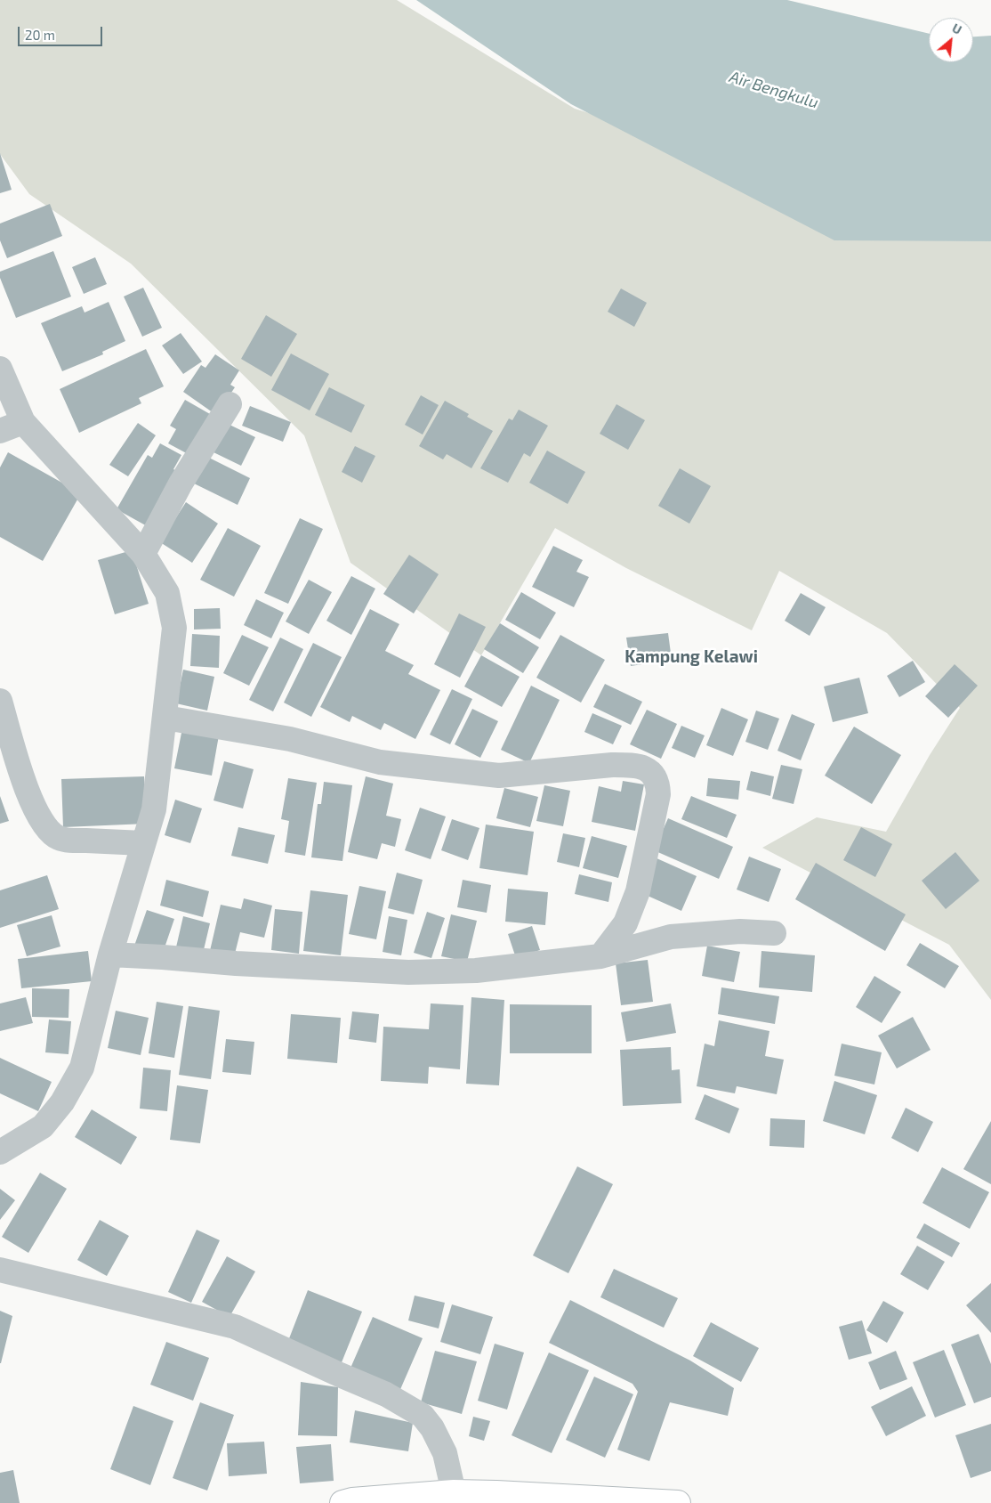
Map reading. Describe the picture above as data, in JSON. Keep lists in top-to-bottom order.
{
  "districts": ["Kampung Kelawi"],
  "water": ["Air Bengkulu"],
  "scale_bar": "20 m",
  "north": "top right"
}
